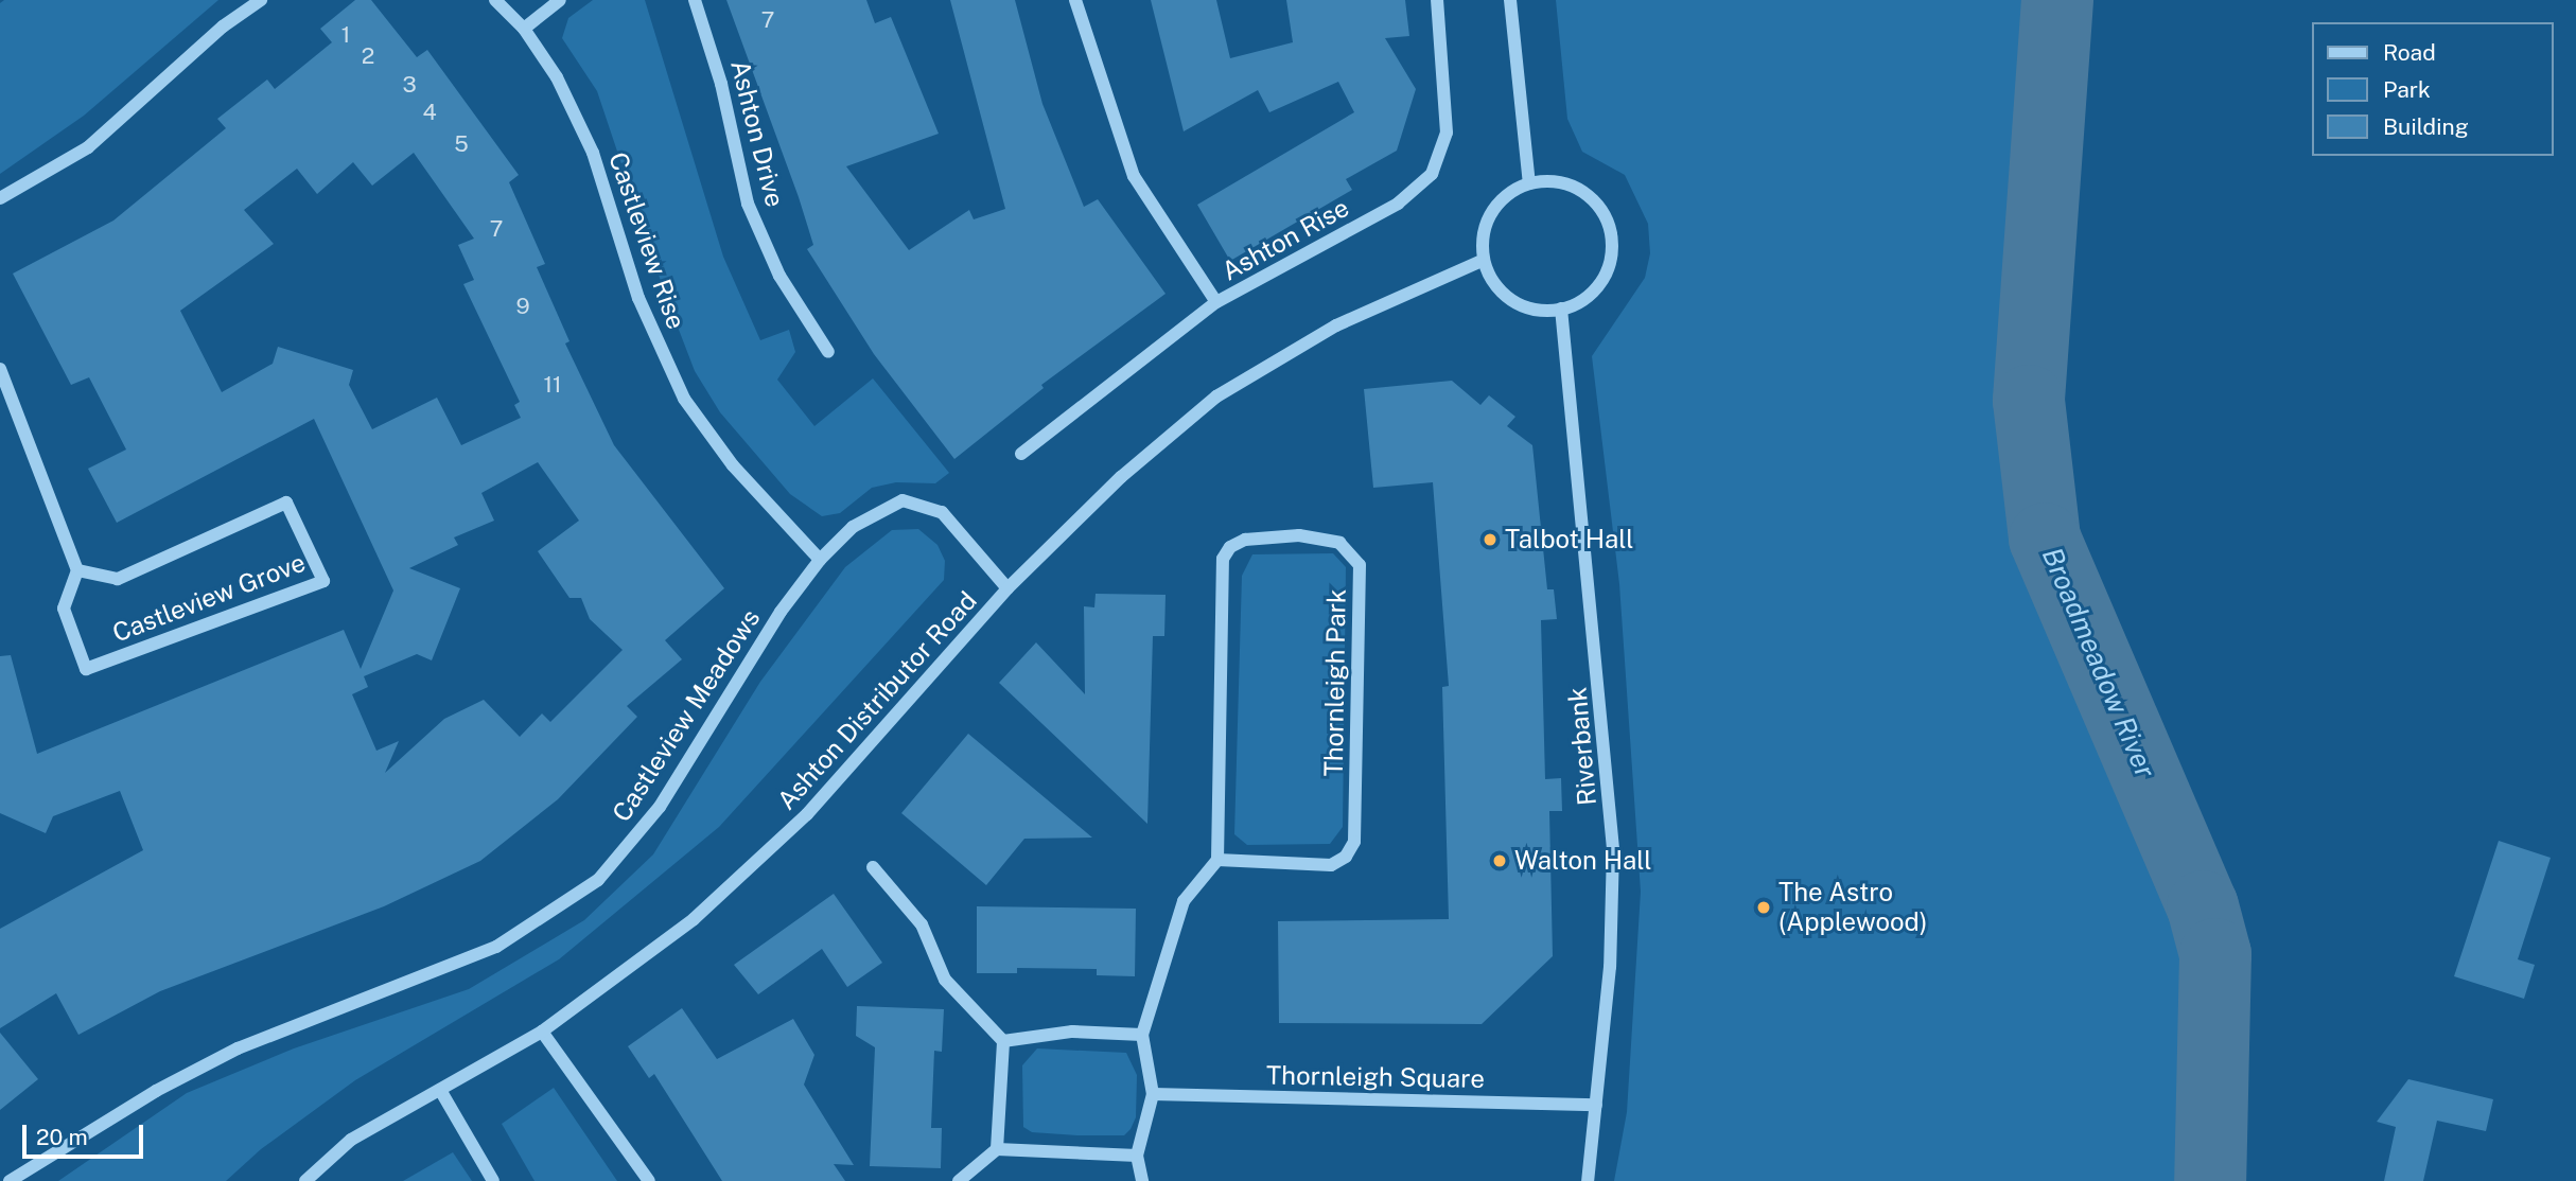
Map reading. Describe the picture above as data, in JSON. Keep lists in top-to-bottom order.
{
  "streets": {
    "street": [
      "Ashton Drive",
      "Ashton Rise",
      "Castleview Rise",
      "Castleview Grove",
      "Thornleigh Park",
      "Ashton Distributor Road",
      "Castleview Meadows",
      "Riverbank",
      "Thornleigh Square"
    ]
  },
  "crossings": [
    ["Castleview Rise", "Castleview Meadows"],
    ["Ashton Distributor Road", "Castleview Meadows"],
    ["Ashton Distributor Road", "Riverbank"],
    ["Riverbank", "Thornleigh Square"]
  ],
  "water": ["Broadmeadow River"],
  "places": ["Talbot Hall", "Walton Hall", "The Astro (Applewood)"],
  "house_numbers": [
    "7",
    "1",
    "2",
    "3",
    "4",
    "5",
    "7",
    "9",
    "11"
  ],
  "legend": ["Road", "Park", "Building"],
  "scale_bar": "20 m"
}
